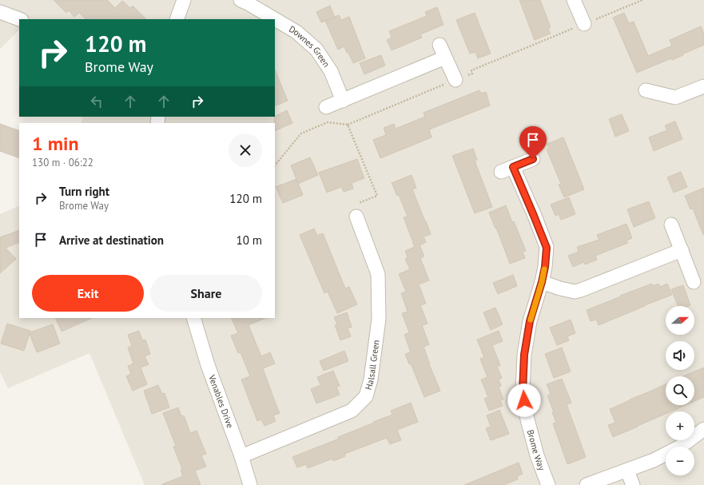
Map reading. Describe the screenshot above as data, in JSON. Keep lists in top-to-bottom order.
{
  "streets": {
    "street": [
      "Downes Green",
      "Halsall Green",
      "Venables Drive",
      "Brome Way"
    ]
  },
  "crossings": [
    ["Halsall Green", "Venables Drive"]
  ],
  "north": "right",
  "page": {
    "turn": ["120 m", "Brome Way"],
    "heading": ["1 min", "130 m · 06:22"],
    "list": [
      {
        "name": "Turn right",
        "note": "Brome Way",
        "value": "120 m"
      },
      {
        "name": "Arrive at destination",
        "value": "10 m"
      }
    ],
    "buttons": ["Exit", "Share"],
    "map_buttons": ["+", "−"]
  }
}
